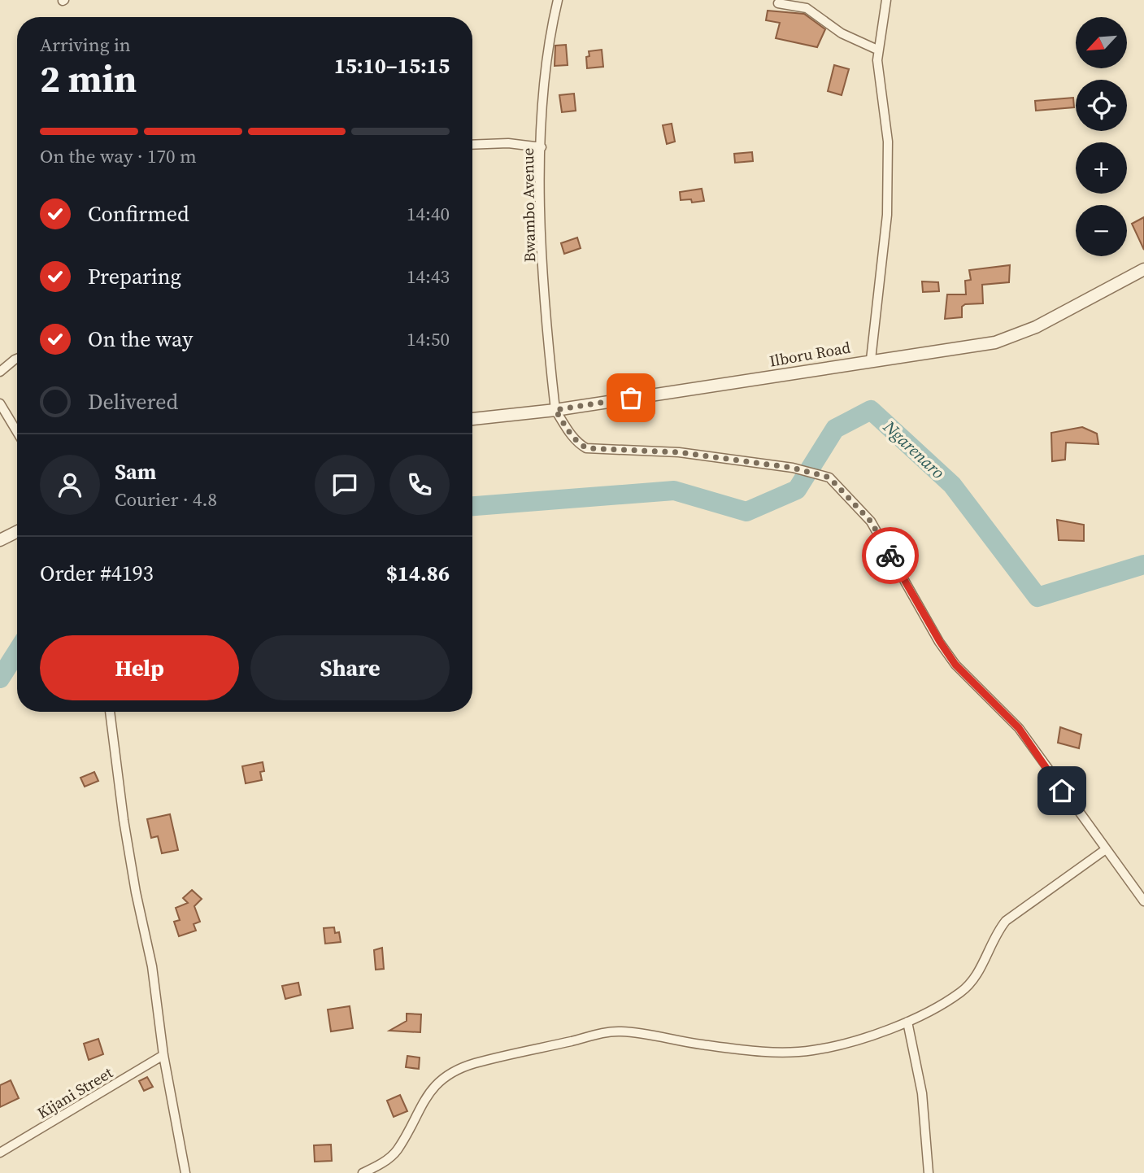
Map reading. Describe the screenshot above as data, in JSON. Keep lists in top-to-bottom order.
{
  "streets": {
    "street": ["Bwambo Avenue", "Ilboru Road", "Kijani Street"]
  },
  "crossings": [
    ["Bwambo Avenue", "Ilboru Road"]
  ],
  "water": ["Ngarenaro"],
  "north": "bottom left",
  "page": {
    "map_buttons": ["+", "−"],
    "heading": ["2 min", "Arriving in", "15:10–15:15"],
    "panel": [
      "Sam",
      "Courier · 4.8",
      "Order #4193",
      "$14.86"
    ],
    "bar": "On the way · 170 m",
    "list": [
      ["Confirmed", "14:40"],
      ["Preparing", "14:43"],
      ["On the way", "14:50"],
      "Delivered"
    ],
    "buttons": ["Help", "Share"]
  }
}
